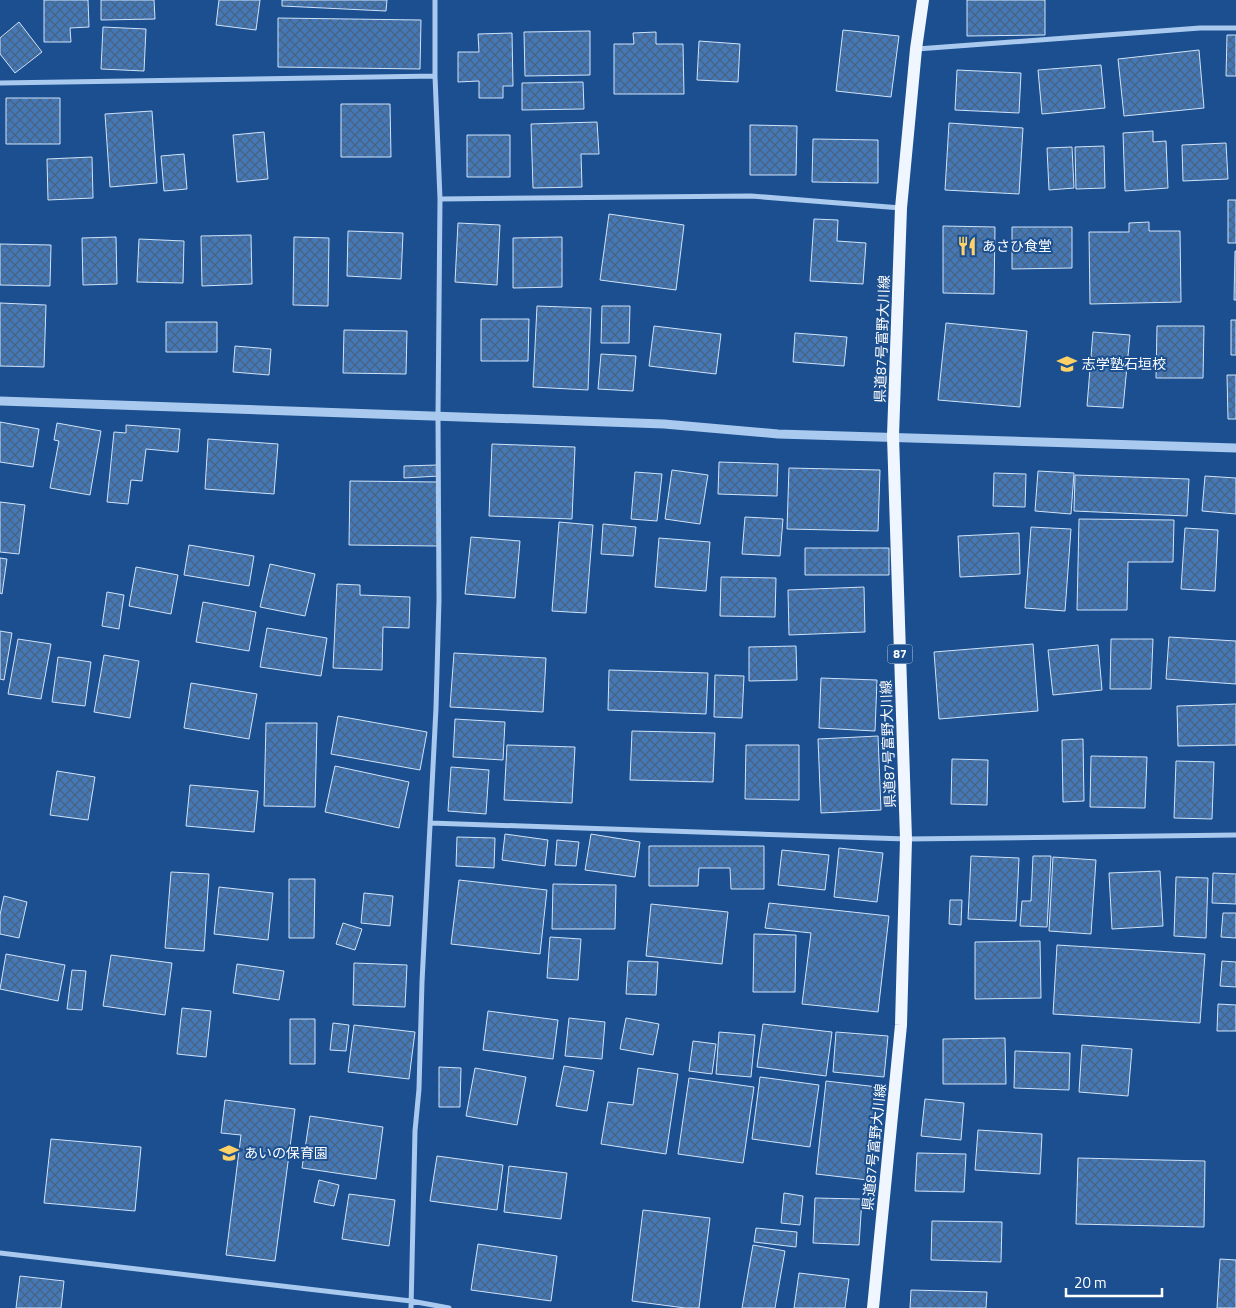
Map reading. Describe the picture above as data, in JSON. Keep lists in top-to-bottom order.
{
  "streets": {
    "main road": ["県道87号富野大川線", "87"]
  },
  "places": {
    "restaurant": ["あさひ食堂"],
    "school or university": ["志学塾石垣校", "あいの保育園"]
  },
  "scale_bar": "20 m"
}
